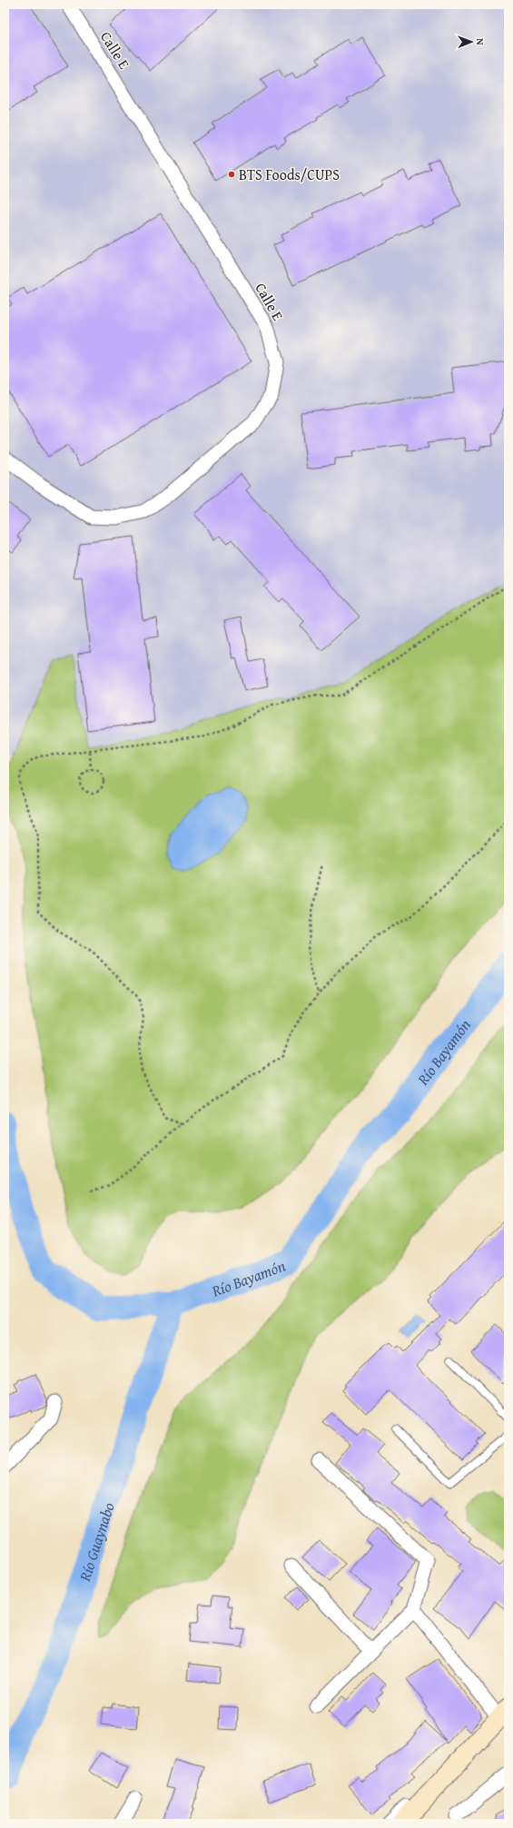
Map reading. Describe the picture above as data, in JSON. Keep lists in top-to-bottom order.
{
  "streets": {
    "street": ["Calle E"]
  },
  "water": ["Río Bayamón", "Río Guaynabo"],
  "places": ["BTS Foods/CUPS"],
  "north": "right"
}
